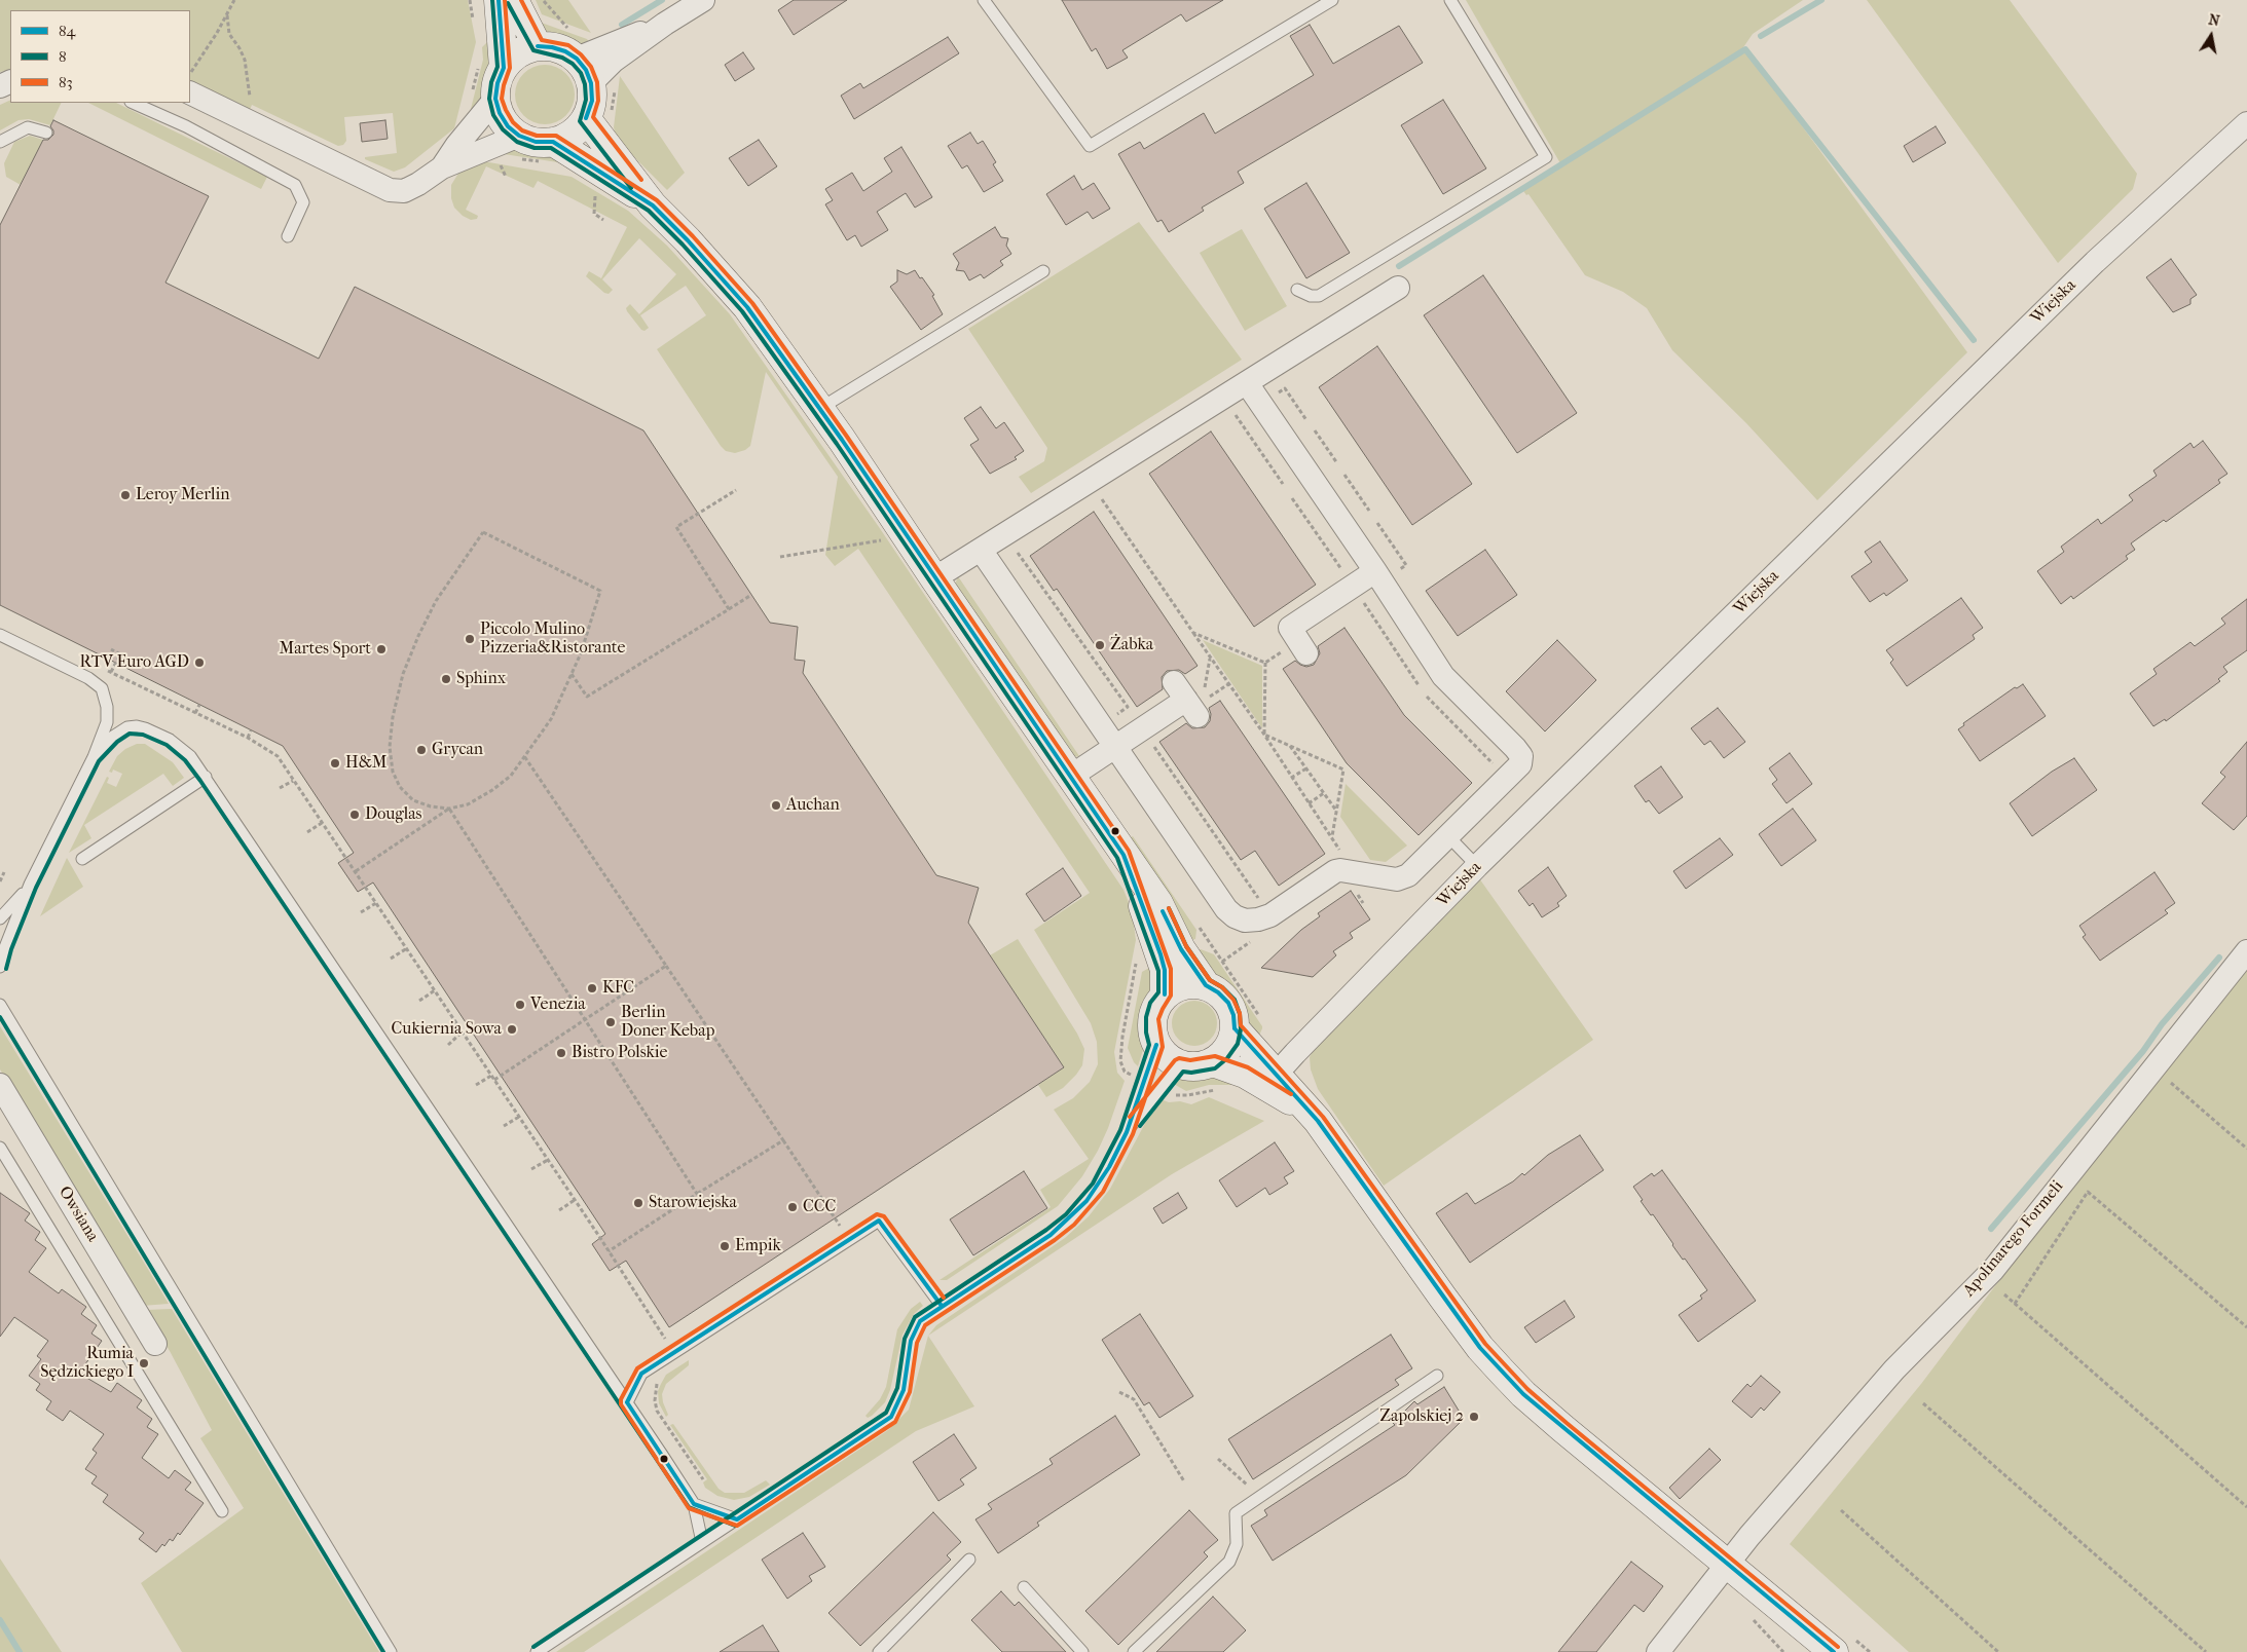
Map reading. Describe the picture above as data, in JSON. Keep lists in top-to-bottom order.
{
  "streets": {
    "street": ["Wiejska", "Owsiana", "Apolinarego Formeli"]
  },
  "places": [
    "Leroy Merlin",
    "Piccolo Mulino Pizzeria&Ristorante",
    "Żabka",
    "Martes Sport",
    "RTV Euro AGD",
    "Sphinx",
    "Grycan",
    "H&M",
    "Auchan",
    "Douglas",
    "KFC",
    "Venezia",
    "Berlin Doner Kebap",
    "Cukiernia Sowa",
    "Bistro Polskie",
    "Starowiejska",
    "CCC",
    "Empik",
    "Rumia Sędzickiego I",
    "Zapolskiej 2"
  ],
  "lines": ["transit line 84", "transit line 8", "transit line 83"],
  "legend": ["84", "8", "83"],
  "north": "top"
}
